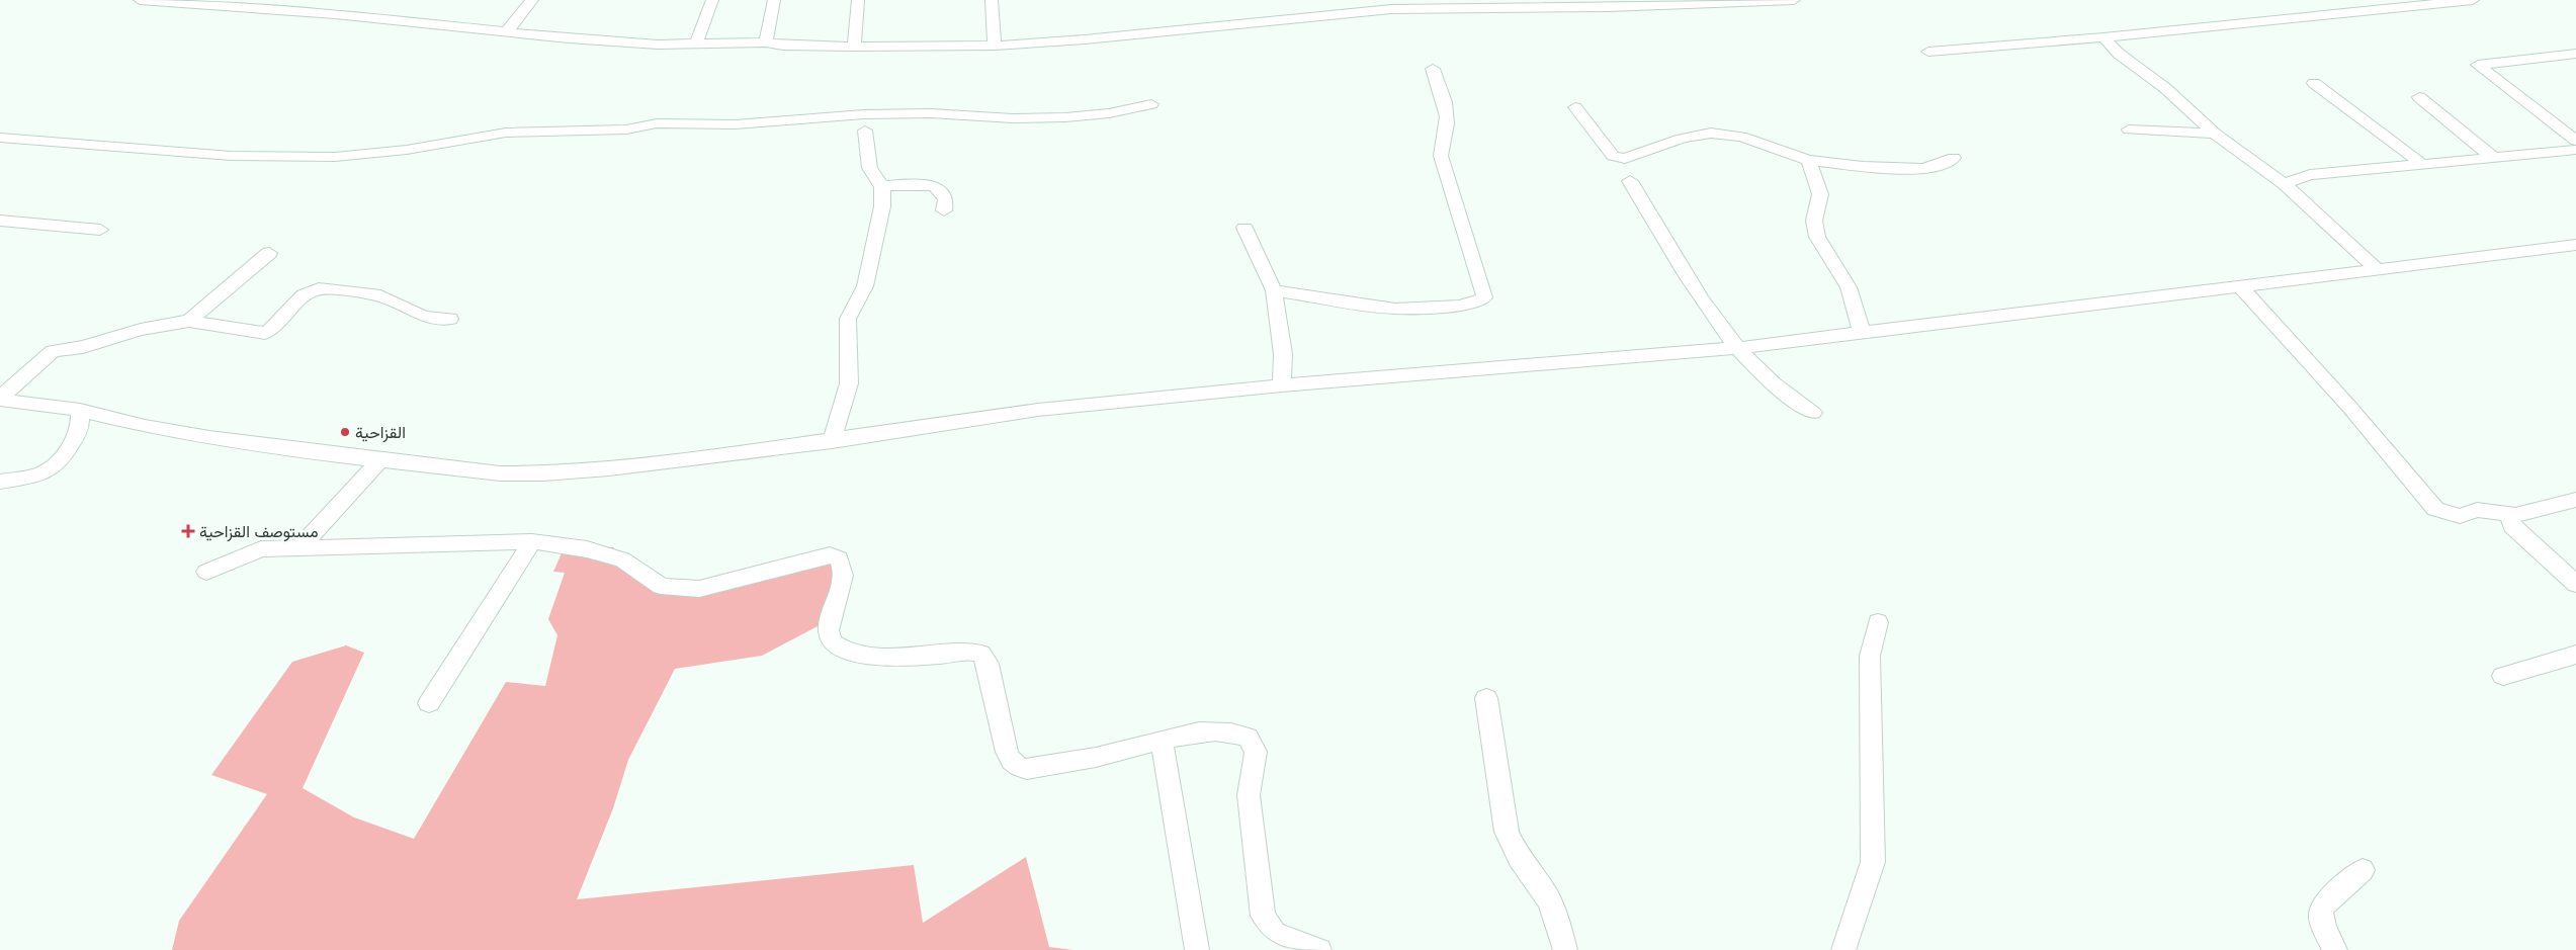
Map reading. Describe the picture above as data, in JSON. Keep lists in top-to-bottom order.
{
  "places": {
    "other": ["القزاحية"],
    "health": ["مستوصف القزاحية"]
  }
}
